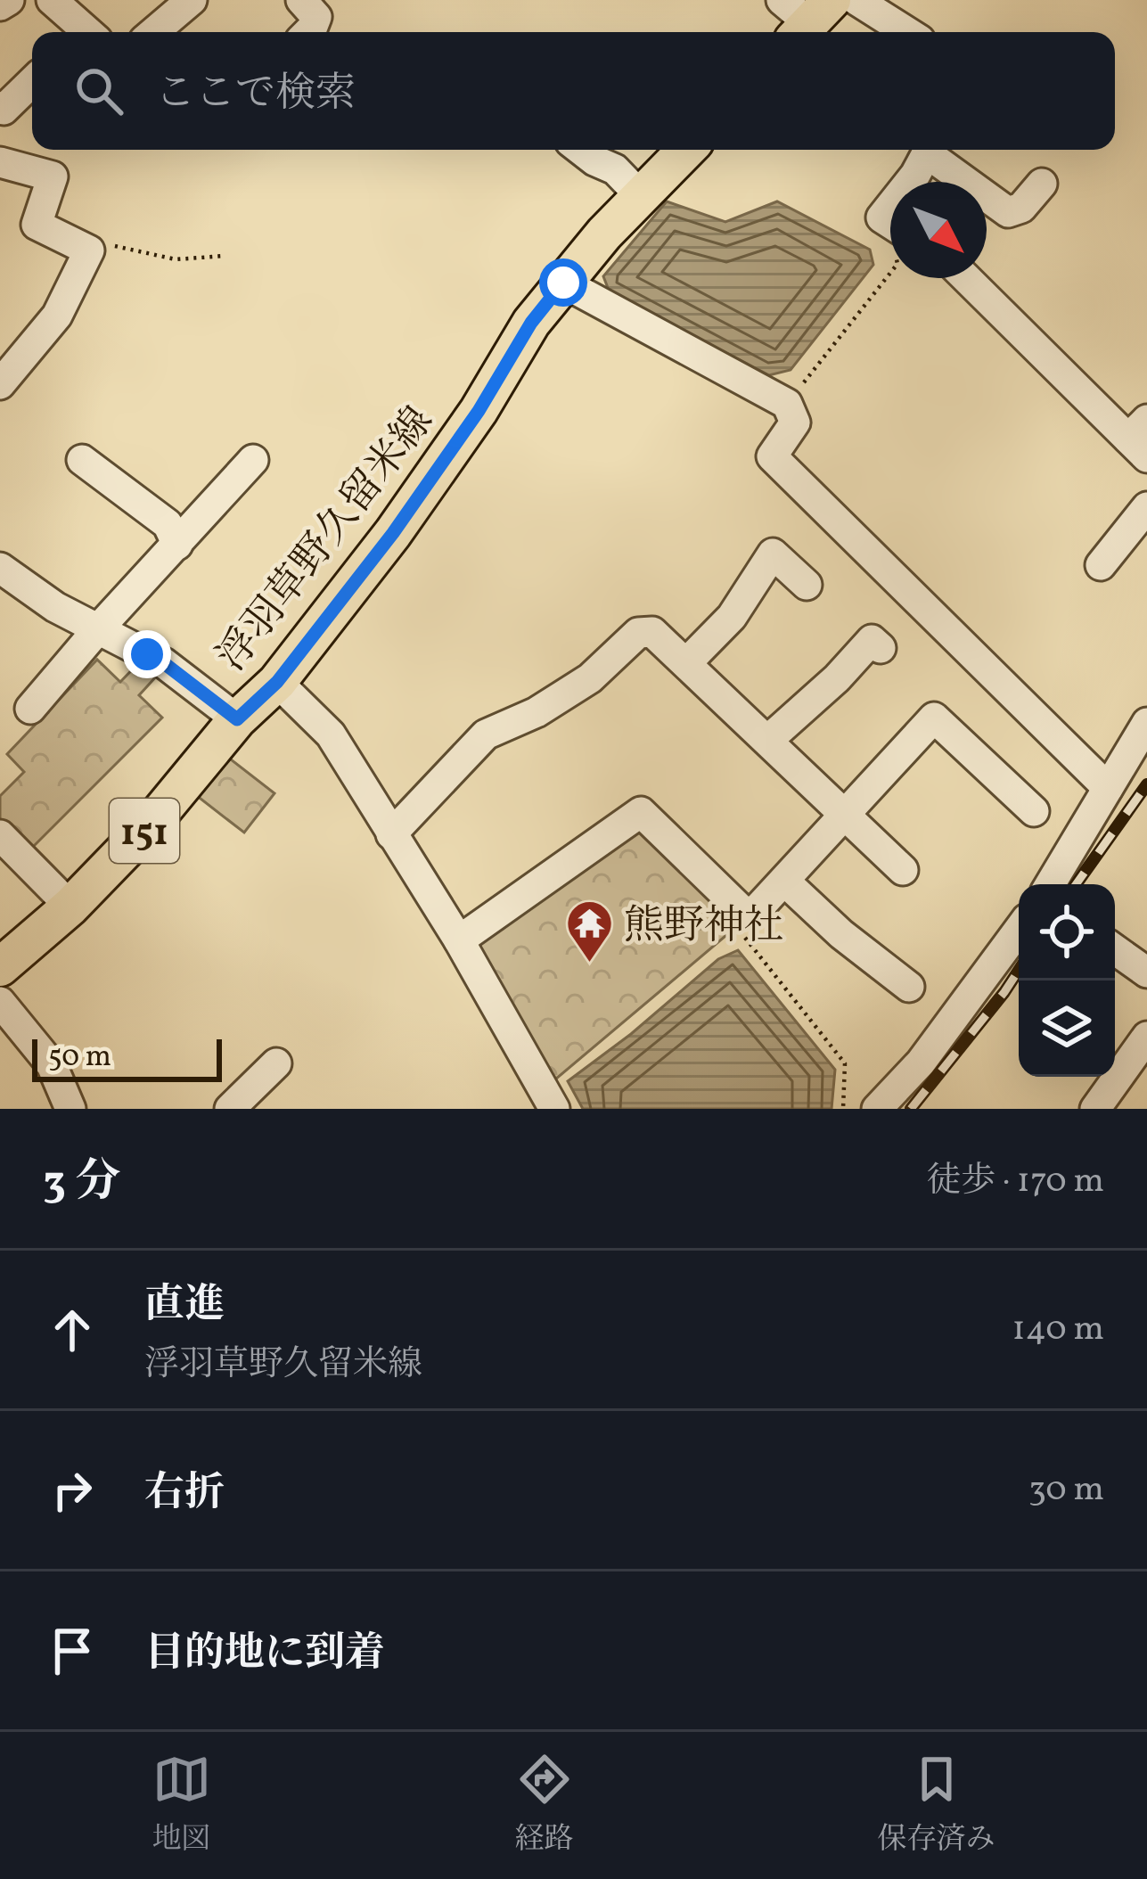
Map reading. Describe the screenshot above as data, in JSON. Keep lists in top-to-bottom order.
{
  "streets": {
    "main road": ["浮羽草野久留米線", "151"]
  },
  "places": {
    "temple": ["熊野神社"]
  },
  "scale_bar": "50 m",
  "north": "bottom right",
  "page": {
    "search": "ここで検索",
    "scale": "50 m",
    "heading": ["3 分", "徒歩 · 170 m"],
    "list": [
      ["直進", "浮羽草野久留米線", "140 m"],
      ["右折", "30 m"],
      "目的地に到着"
    ],
    "nav": ["地図", "経路", "保存済み"]
  }
}
